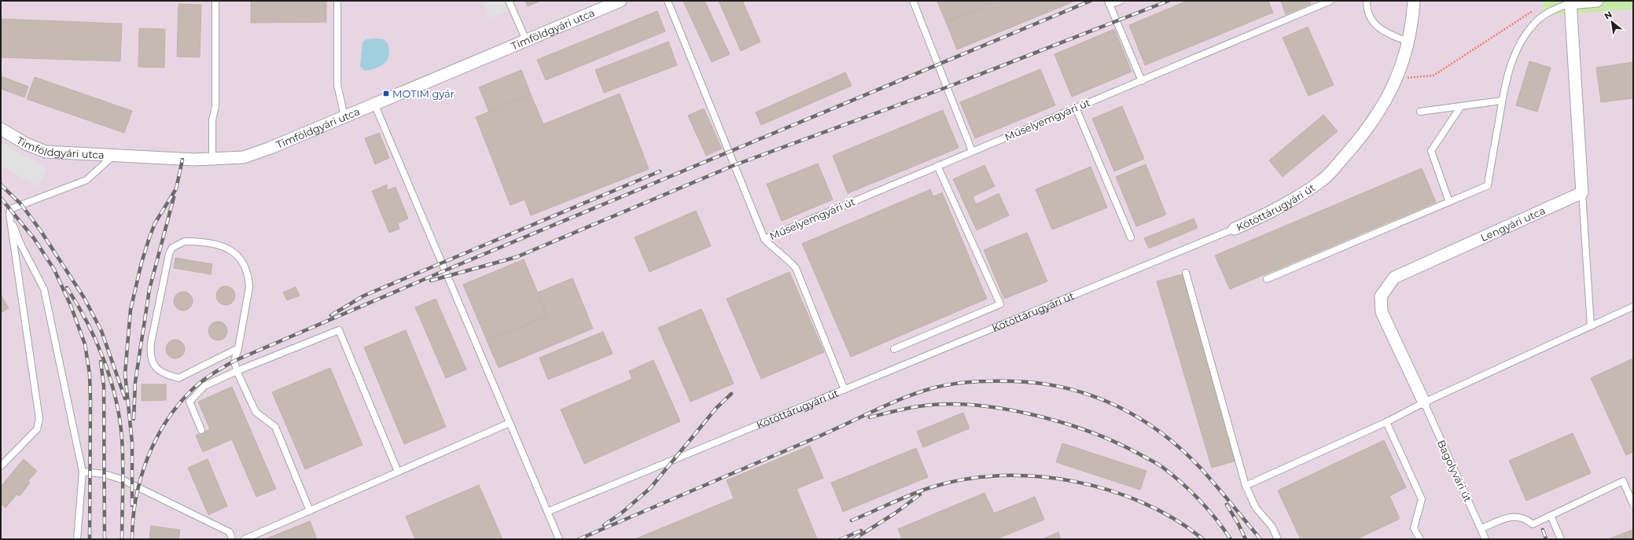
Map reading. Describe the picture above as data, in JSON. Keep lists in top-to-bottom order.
{
  "streets": {
    "street": ["Timföldgyári utca", "Kötöttárugyári út", "Lengyári utca"],
    "lane": ["Műselyemgyári út", "Bagolyvári út"]
  },
  "crossings": [
    ["Lengyári utca", "Bagolyvári út"]
  ],
  "places": {
    "transit": ["MOTIM gyár"]
  },
  "north": "top left"
}
